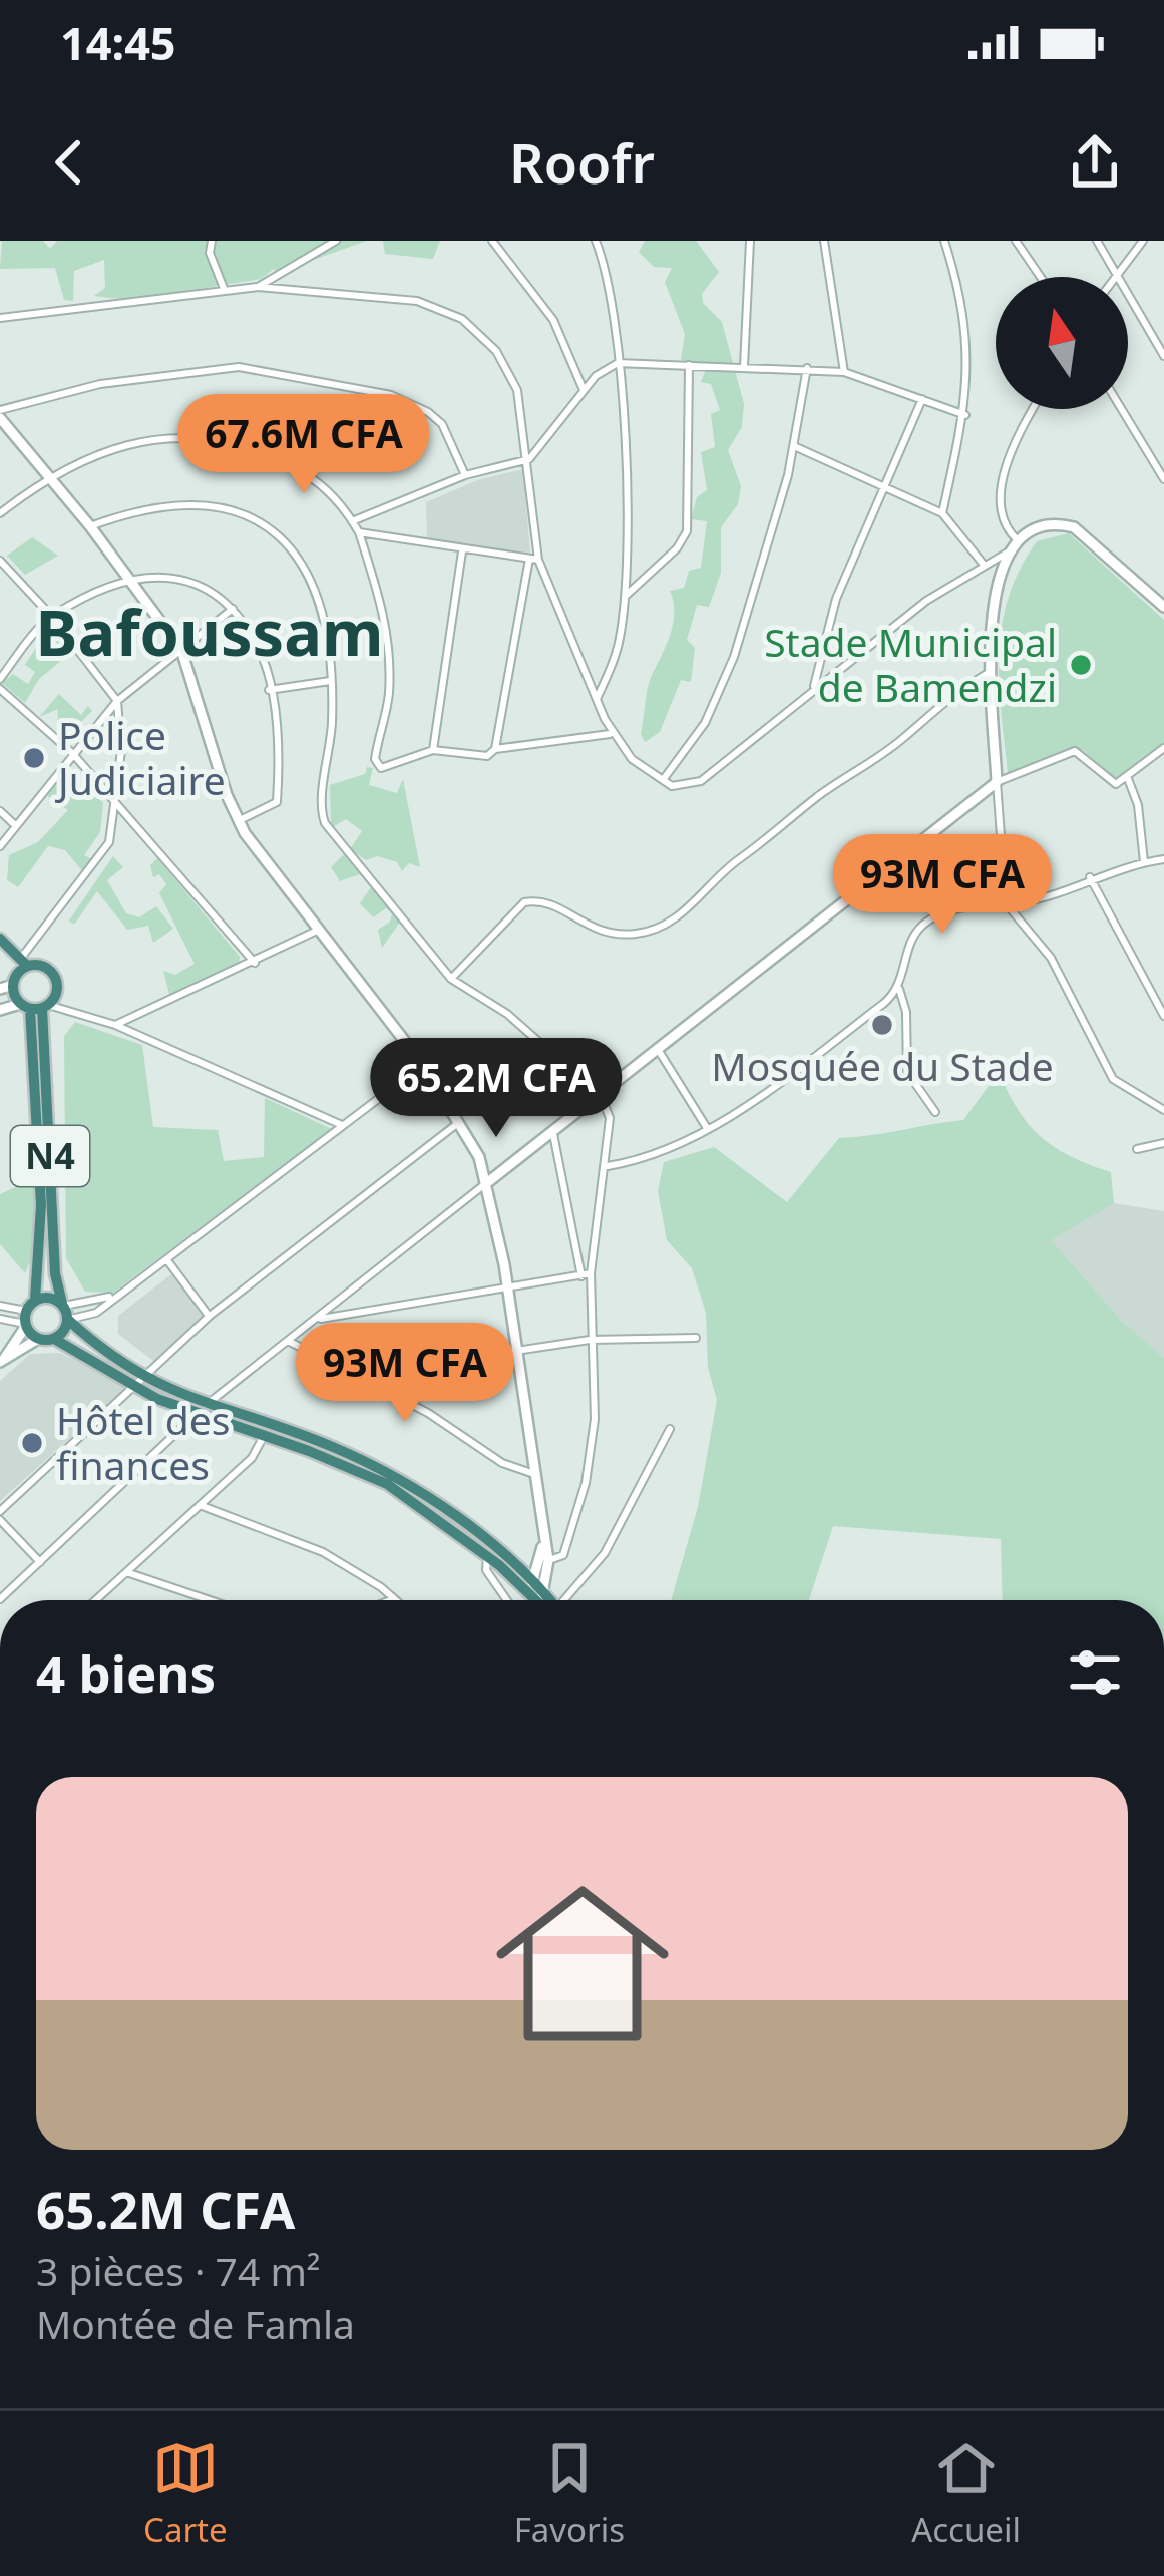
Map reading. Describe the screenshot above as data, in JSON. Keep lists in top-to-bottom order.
{
  "streets": {
    "highway": ["N4"]
  },
  "districts": ["Bafoussam"],
  "places": [
    "Stade Municipal de Bamendzi",
    "Police Judiciaire",
    "Mosquée du Stade",
    "Hôtel des finances"
  ],
  "north": "top",
  "page": {
    "status": "14:45",
    "header": "Roofr",
    "price": [
      "67.6M CFA",
      "93M CFA",
      "65.2M CFA",
      "93M CFA"
    ],
    "heading": "4 biens",
    "list": [
      {
        "name": "65.2M CFA",
        "note": "3 pièces · 74 m² · Montée de Famla"
      }
    ],
    "tabs": ["Carte", "Favoris", "Accueil"]
  }
}
